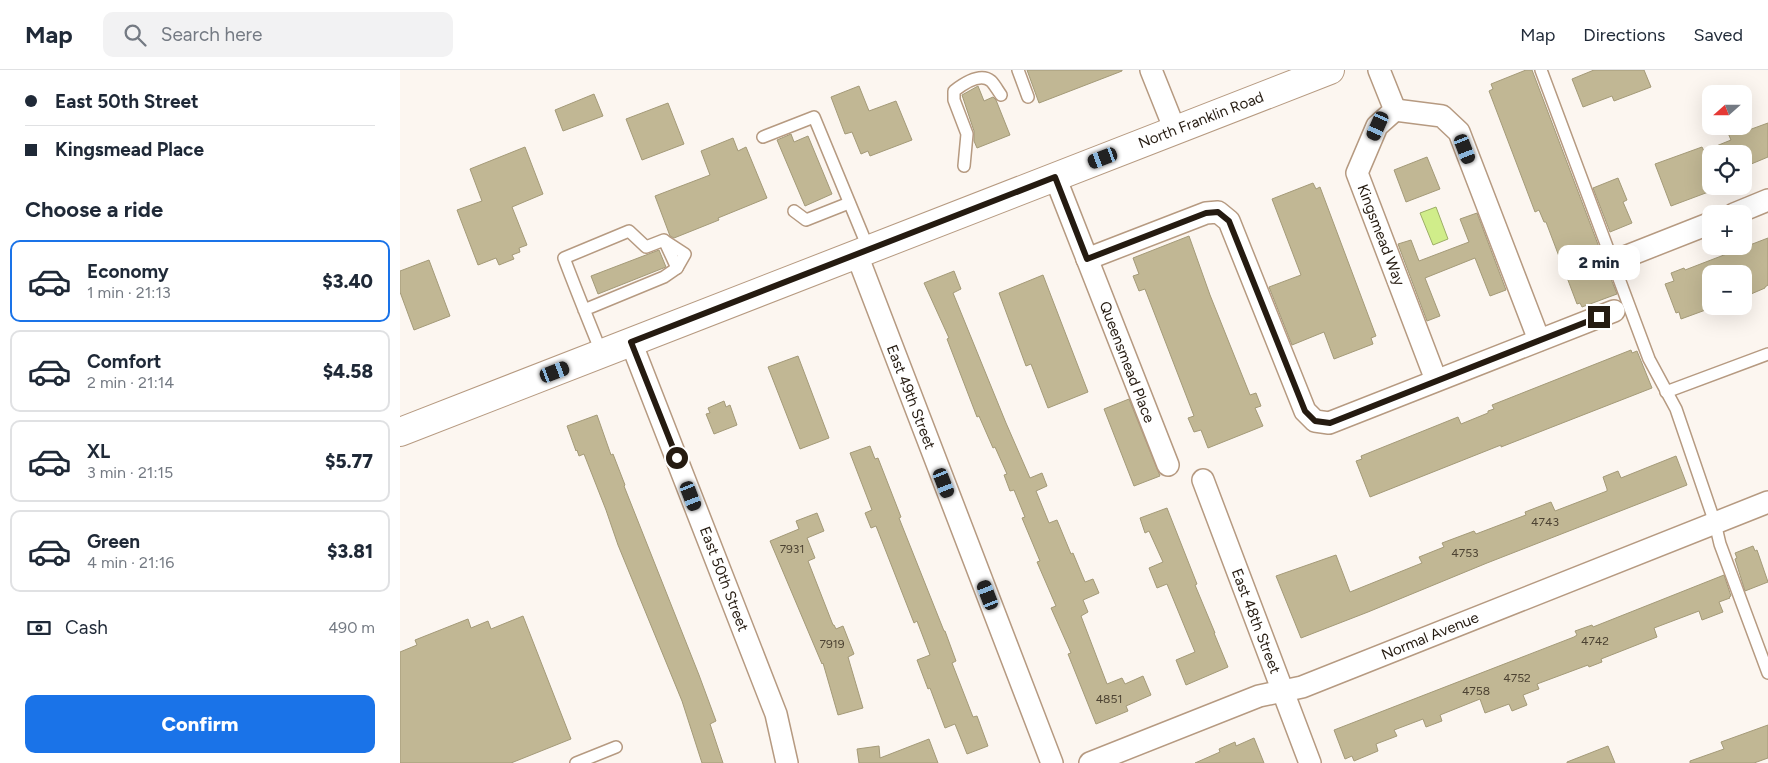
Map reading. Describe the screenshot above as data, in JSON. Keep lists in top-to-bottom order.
{
  "streets": {
    "main road": ["North Franklin Road"],
    "street": [
      "Kingsmead Way",
      "Queensmead Place",
      "East 49th Street",
      "East 50th Street",
      "East 48th Street",
      "Normal Avenue"
    ]
  },
  "crossings": [
    ["North Franklin Road", "Queensmead Place"],
    ["North Franklin Road", "East 49th Street"],
    ["North Franklin Road", "East 50th Street"],
    ["East 48th Street", "Normal Avenue"]
  ],
  "house_numbers": [
    "4743",
    "7931",
    "4753",
    "4742",
    "7919",
    "4752",
    "4758",
    "4851"
  ],
  "north": "left",
  "page": {
    "header": "Map",
    "search": "Search here",
    "nav": ["Map", "Directions", "Saved"],
    "banner": ["East 50th Street", "Kingsmead Place"],
    "map_buttons": ["+", "−"],
    "heading": "Choose a ride",
    "list": [
      {
        "name": "Economy",
        "note": "1 min · 21:13",
        "value": "$3.40"
      },
      {
        "name": "Comfort",
        "note": "2 min · 21:14",
        "value": "$4.58"
      },
      {
        "name": "XL",
        "note": "3 min · 21:15",
        "value": "$5.77"
      },
      {
        "name": "Green",
        "note": "4 min · 21:16",
        "value": "$3.81"
      }
    ],
    "bubble": "2 min",
    "pay": ["Cash", "490 m"],
    "buttons": "Confirm"
  }
}
